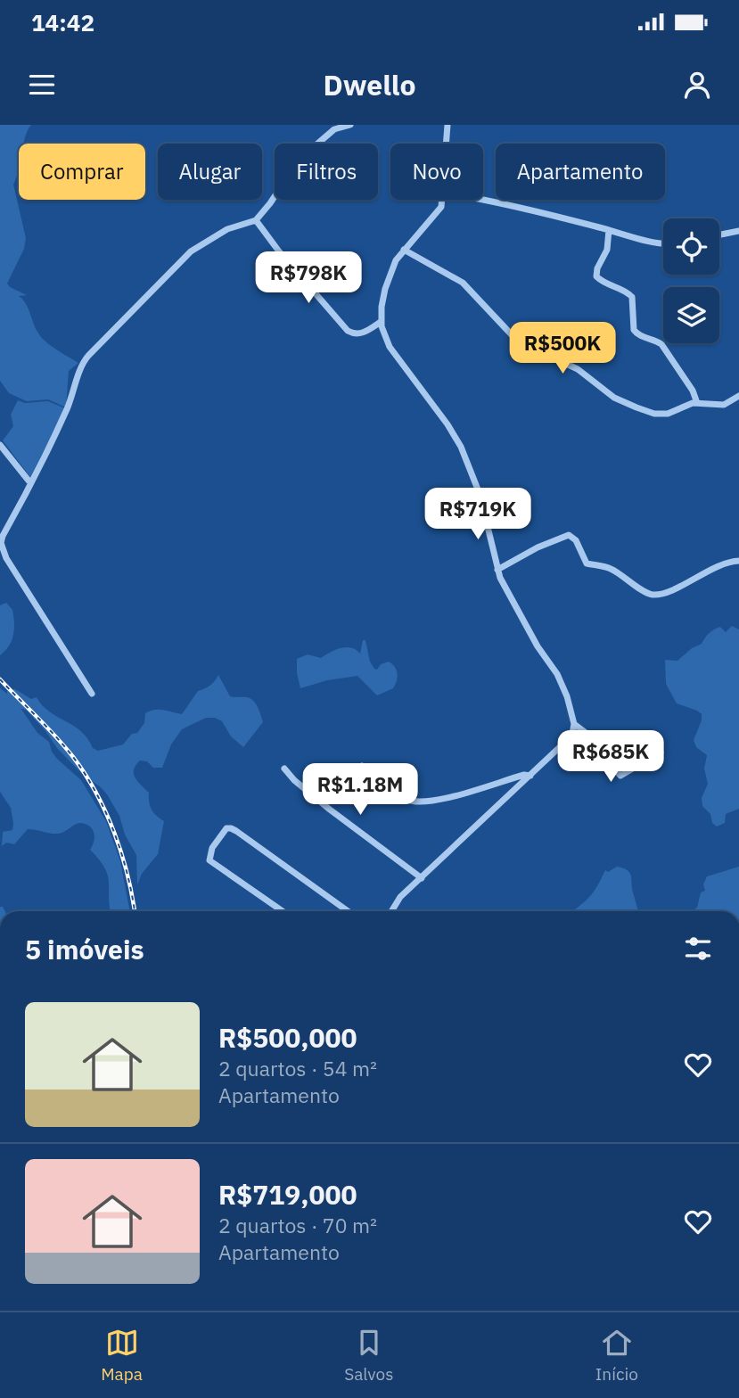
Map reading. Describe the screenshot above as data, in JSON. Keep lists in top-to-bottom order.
{
  "page": {
    "status": "14:42",
    "header": "Dwello",
    "chip": [
      "Comprar",
      "Alugar",
      "Filtros",
      "Novo",
      "Apartamento"
    ],
    "price": [
      "R$798K",
      "R$500K",
      "R$719K",
      "R$685K",
      "R$1.18M"
    ],
    "heading": "5 imóveis",
    "list": [
      {
        "name": "R$500,000",
        "note": "2 quartos · 54 m² · Apartamento"
      },
      {
        "name": "R$719,000",
        "note": "2 quartos · 70 m² · Apartamento"
      }
    ],
    "tabs": ["Mapa", "Salvos", "Início"]
  }
}
